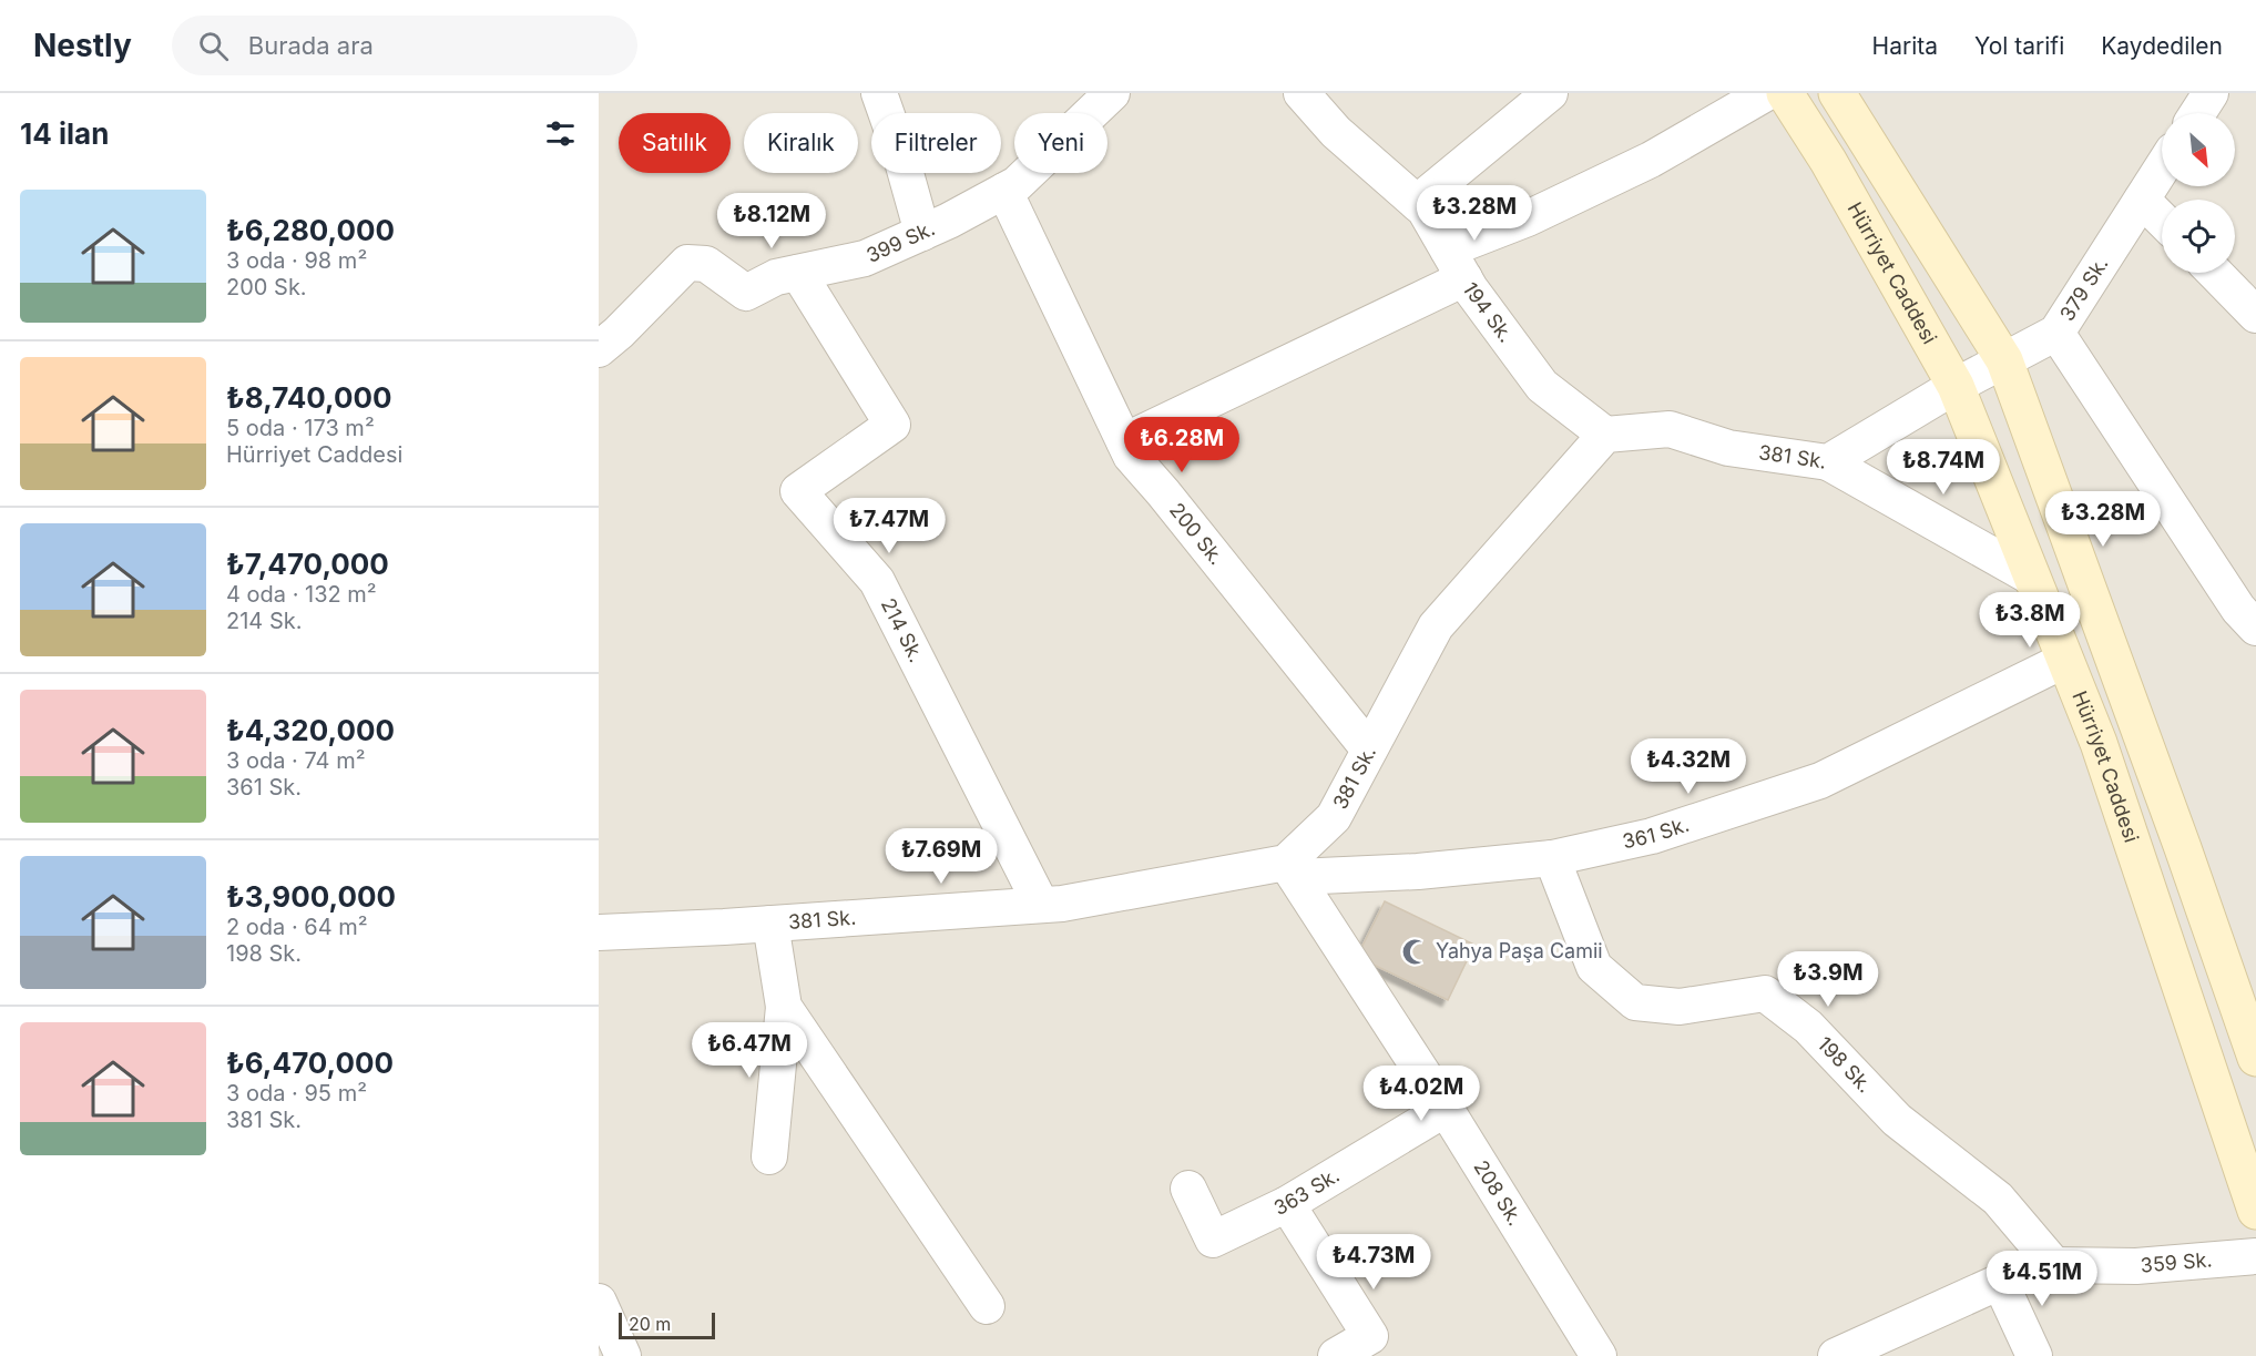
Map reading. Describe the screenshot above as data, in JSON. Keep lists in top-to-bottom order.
{
  "streets": {
    "main road": ["Hürriyet Caddesi"],
    "street": [
      "399 Sk.",
      "379 Sk.",
      "194 Sk.",
      "381 Sk.",
      "200 Sk.",
      "214 Sk.",
      "361 Sk.",
      "198 Sk.",
      "363 Sk.",
      "208 Sk.",
      "359 Sk."
    ]
  },
  "crossings": [
    ["399 Sk.", "200 Sk."],
    ["399 Sk.", "214 Sk."],
    ["Hürriyet Caddesi", "379 Sk."],
    ["Hürriyet Caddesi", "381 Sk."],
    ["Hürriyet Caddesi", "361 Sk."],
    ["379 Sk.", "381 Sk."],
    ["194 Sk.", "381 Sk."],
    ["381 Sk.", "200 Sk."],
    ["381 Sk.", "214 Sk."],
    ["381 Sk.", "361 Sk."],
    ["381 Sk.", "208 Sk."],
    ["361 Sk.", "198 Sk."],
    ["361 Sk.", "208 Sk."],
    ["198 Sk.", "359 Sk."],
    ["363 Sk.", "208 Sk."]
  ],
  "places": {
    "mosque": ["Yahya Paşa Camii"]
  },
  "scale_bar": "20 m",
  "north": "bottom right",
  "page": {
    "header": "Nestly",
    "search": "Burada ara",
    "nav": ["Harita", "Yol tarifi", "Kaydedilen"],
    "heading": "14 ilan",
    "chip": [
      "Satılık",
      "Kiralık",
      "Filtreler",
      "Yeni"
    ],
    "list": [
      {
        "name": "₺6,280,000",
        "note": "3 oda · 98 m² · 200 Sk."
      },
      {
        "name": "₺8,740,000",
        "note": "5 oda · 173 m² · Hürriyet Caddesi"
      },
      {
        "name": "₺7,470,000",
        "note": "4 oda · 132 m² · 214 Sk."
      },
      {
        "name": "₺4,320,000",
        "note": "3 oda · 74 m² · 361 Sk."
      },
      {
        "name": "₺3,900,000",
        "note": "2 oda · 64 m² · 198 Sk."
      },
      {
        "name": "₺6,470,000",
        "note": "3 oda · 95 m² · 381 Sk."
      }
    ],
    "price": [
      "₺3.28M",
      "₺8.12M",
      "₺6.28M",
      "₺8.74M",
      "₺3.28M",
      "₺7.47M",
      "₺3.8M",
      "₺4.32M",
      "₺7.69M",
      "₺3.9M",
      "₺6.47M",
      "₺4.02M",
      "₺4.73M",
      "₺4.51M"
    ],
    "scale": "20 m"
  }
}
